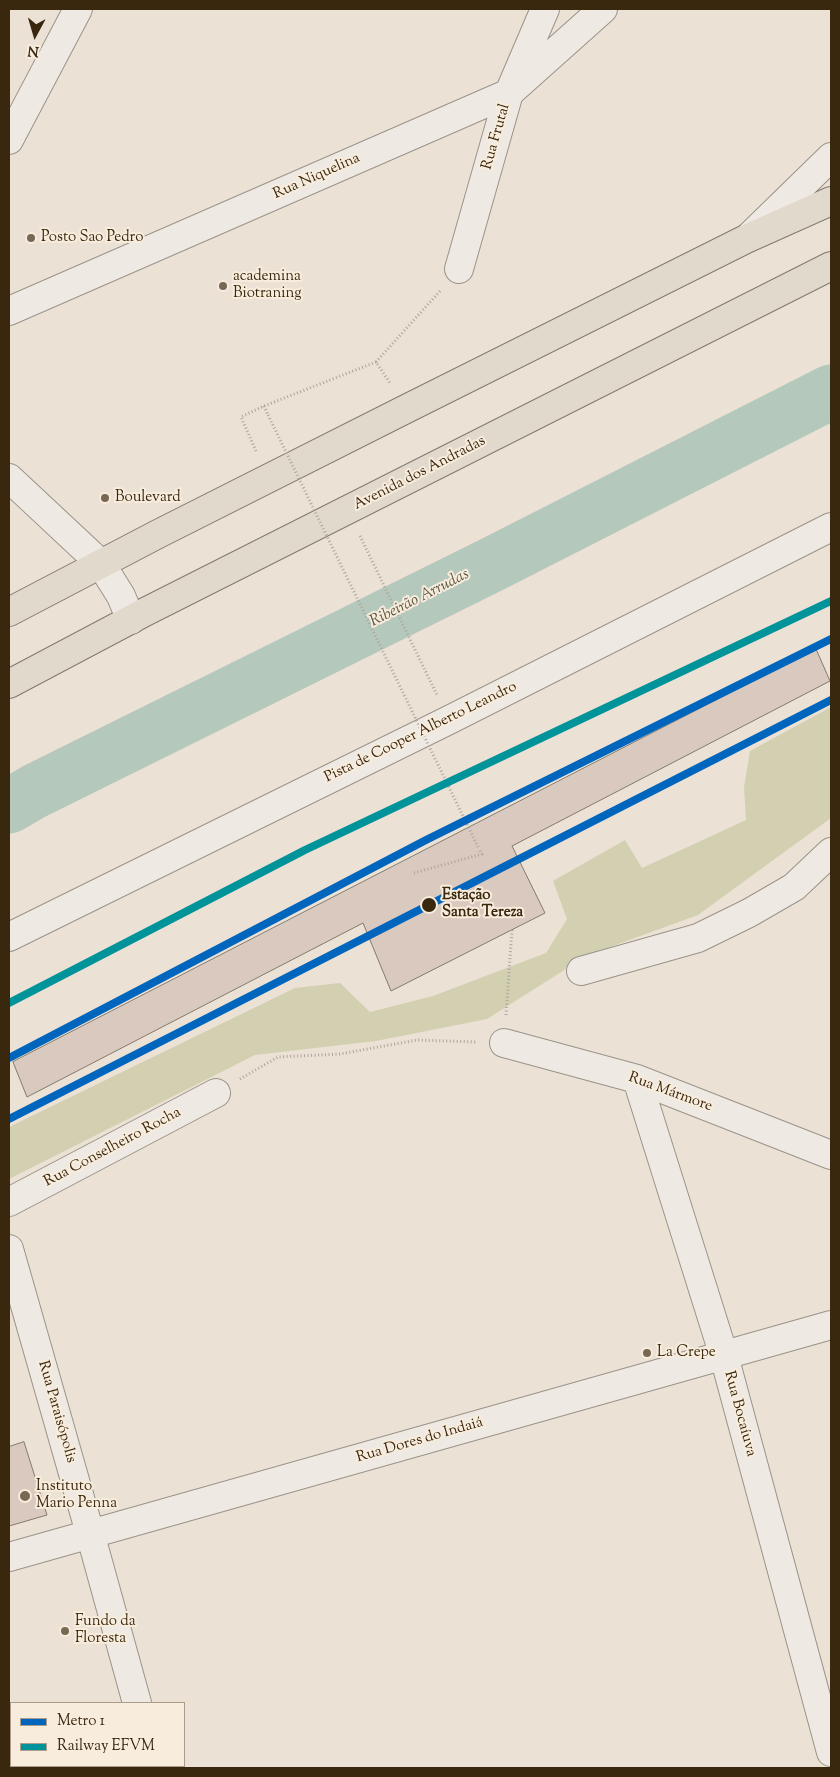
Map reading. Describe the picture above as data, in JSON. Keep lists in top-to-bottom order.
{
  "streets": {
    "main road": ["Avenida dos Andradas"],
    "street": [
      "Rua Frutal",
      "Rua Niquelina",
      "Pista de Cooper Alberto Leandro",
      "Rua Mármore",
      "Rua Conselheiro Rocha",
      "Rua Paraisópolis",
      "Rua Bocaíuva",
      "Rua Dores do Indaiá"
    ]
  },
  "crossings": [
    ["Rua Frutal", "Rua Niquelina"],
    ["Rua Mármore", "Rua Bocaíuva"],
    ["Rua Paraisópolis", "Rua Dores do Indaiá"],
    ["Rua Bocaíuva", "Rua Dores do Indaiá"]
  ],
  "water": ["Ribeirão Arrudas"],
  "places": [
    "Posto Sao Pedro",
    "academina Biotraning",
    "Boulevard",
    "Estação Santa Tereza",
    "La Crepe",
    "Instituto Mario Penna",
    "Fundo da Floresta"
  ],
  "lines": ["rail line EFVM", "metro line 1"],
  "legend": ["Metro 1", "Railway EFVM"],
  "north": "bottom"
}
